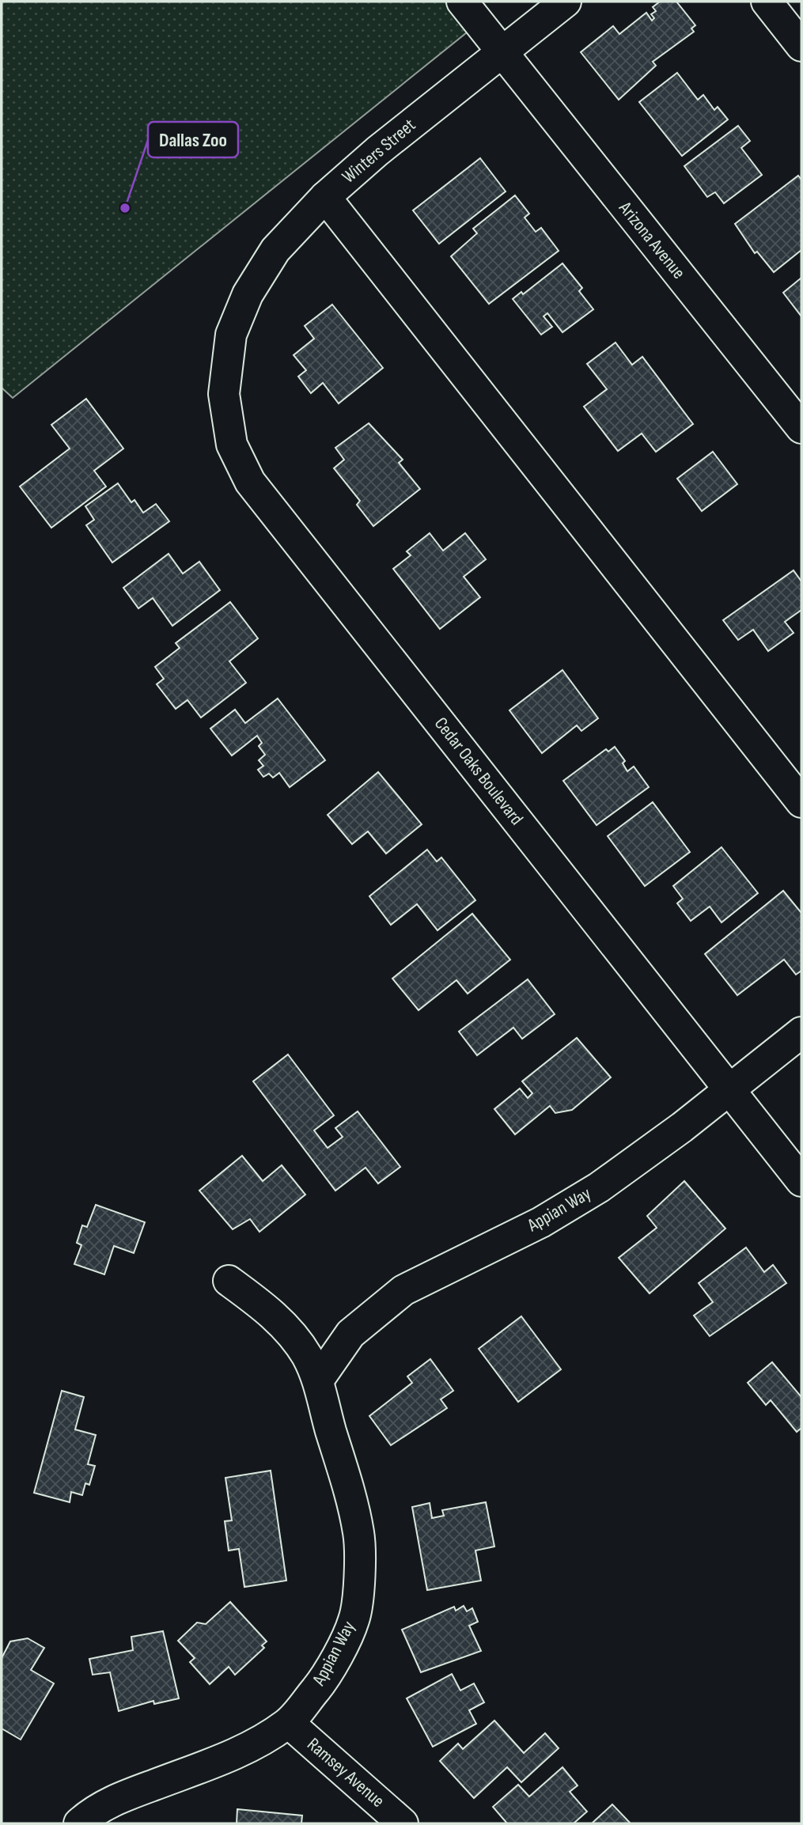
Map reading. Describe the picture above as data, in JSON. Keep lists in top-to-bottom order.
{
  "streets": {
    "street": [
      "Winters Street",
      "Arizona Avenue",
      "Cedar Oaks Boulevard",
      "Appian Way",
      "Ramsey Avenue"
    ]
  },
  "crossings": [
    ["Winters Street", "Arizona Avenue"],
    ["Winters Street", "Cedar Oaks Boulevard"],
    ["Cedar Oaks Boulevard", "Appian Way"],
    ["Appian Way", "Ramsey Avenue"]
  ],
  "places": ["Dallas Zoo"]
}
